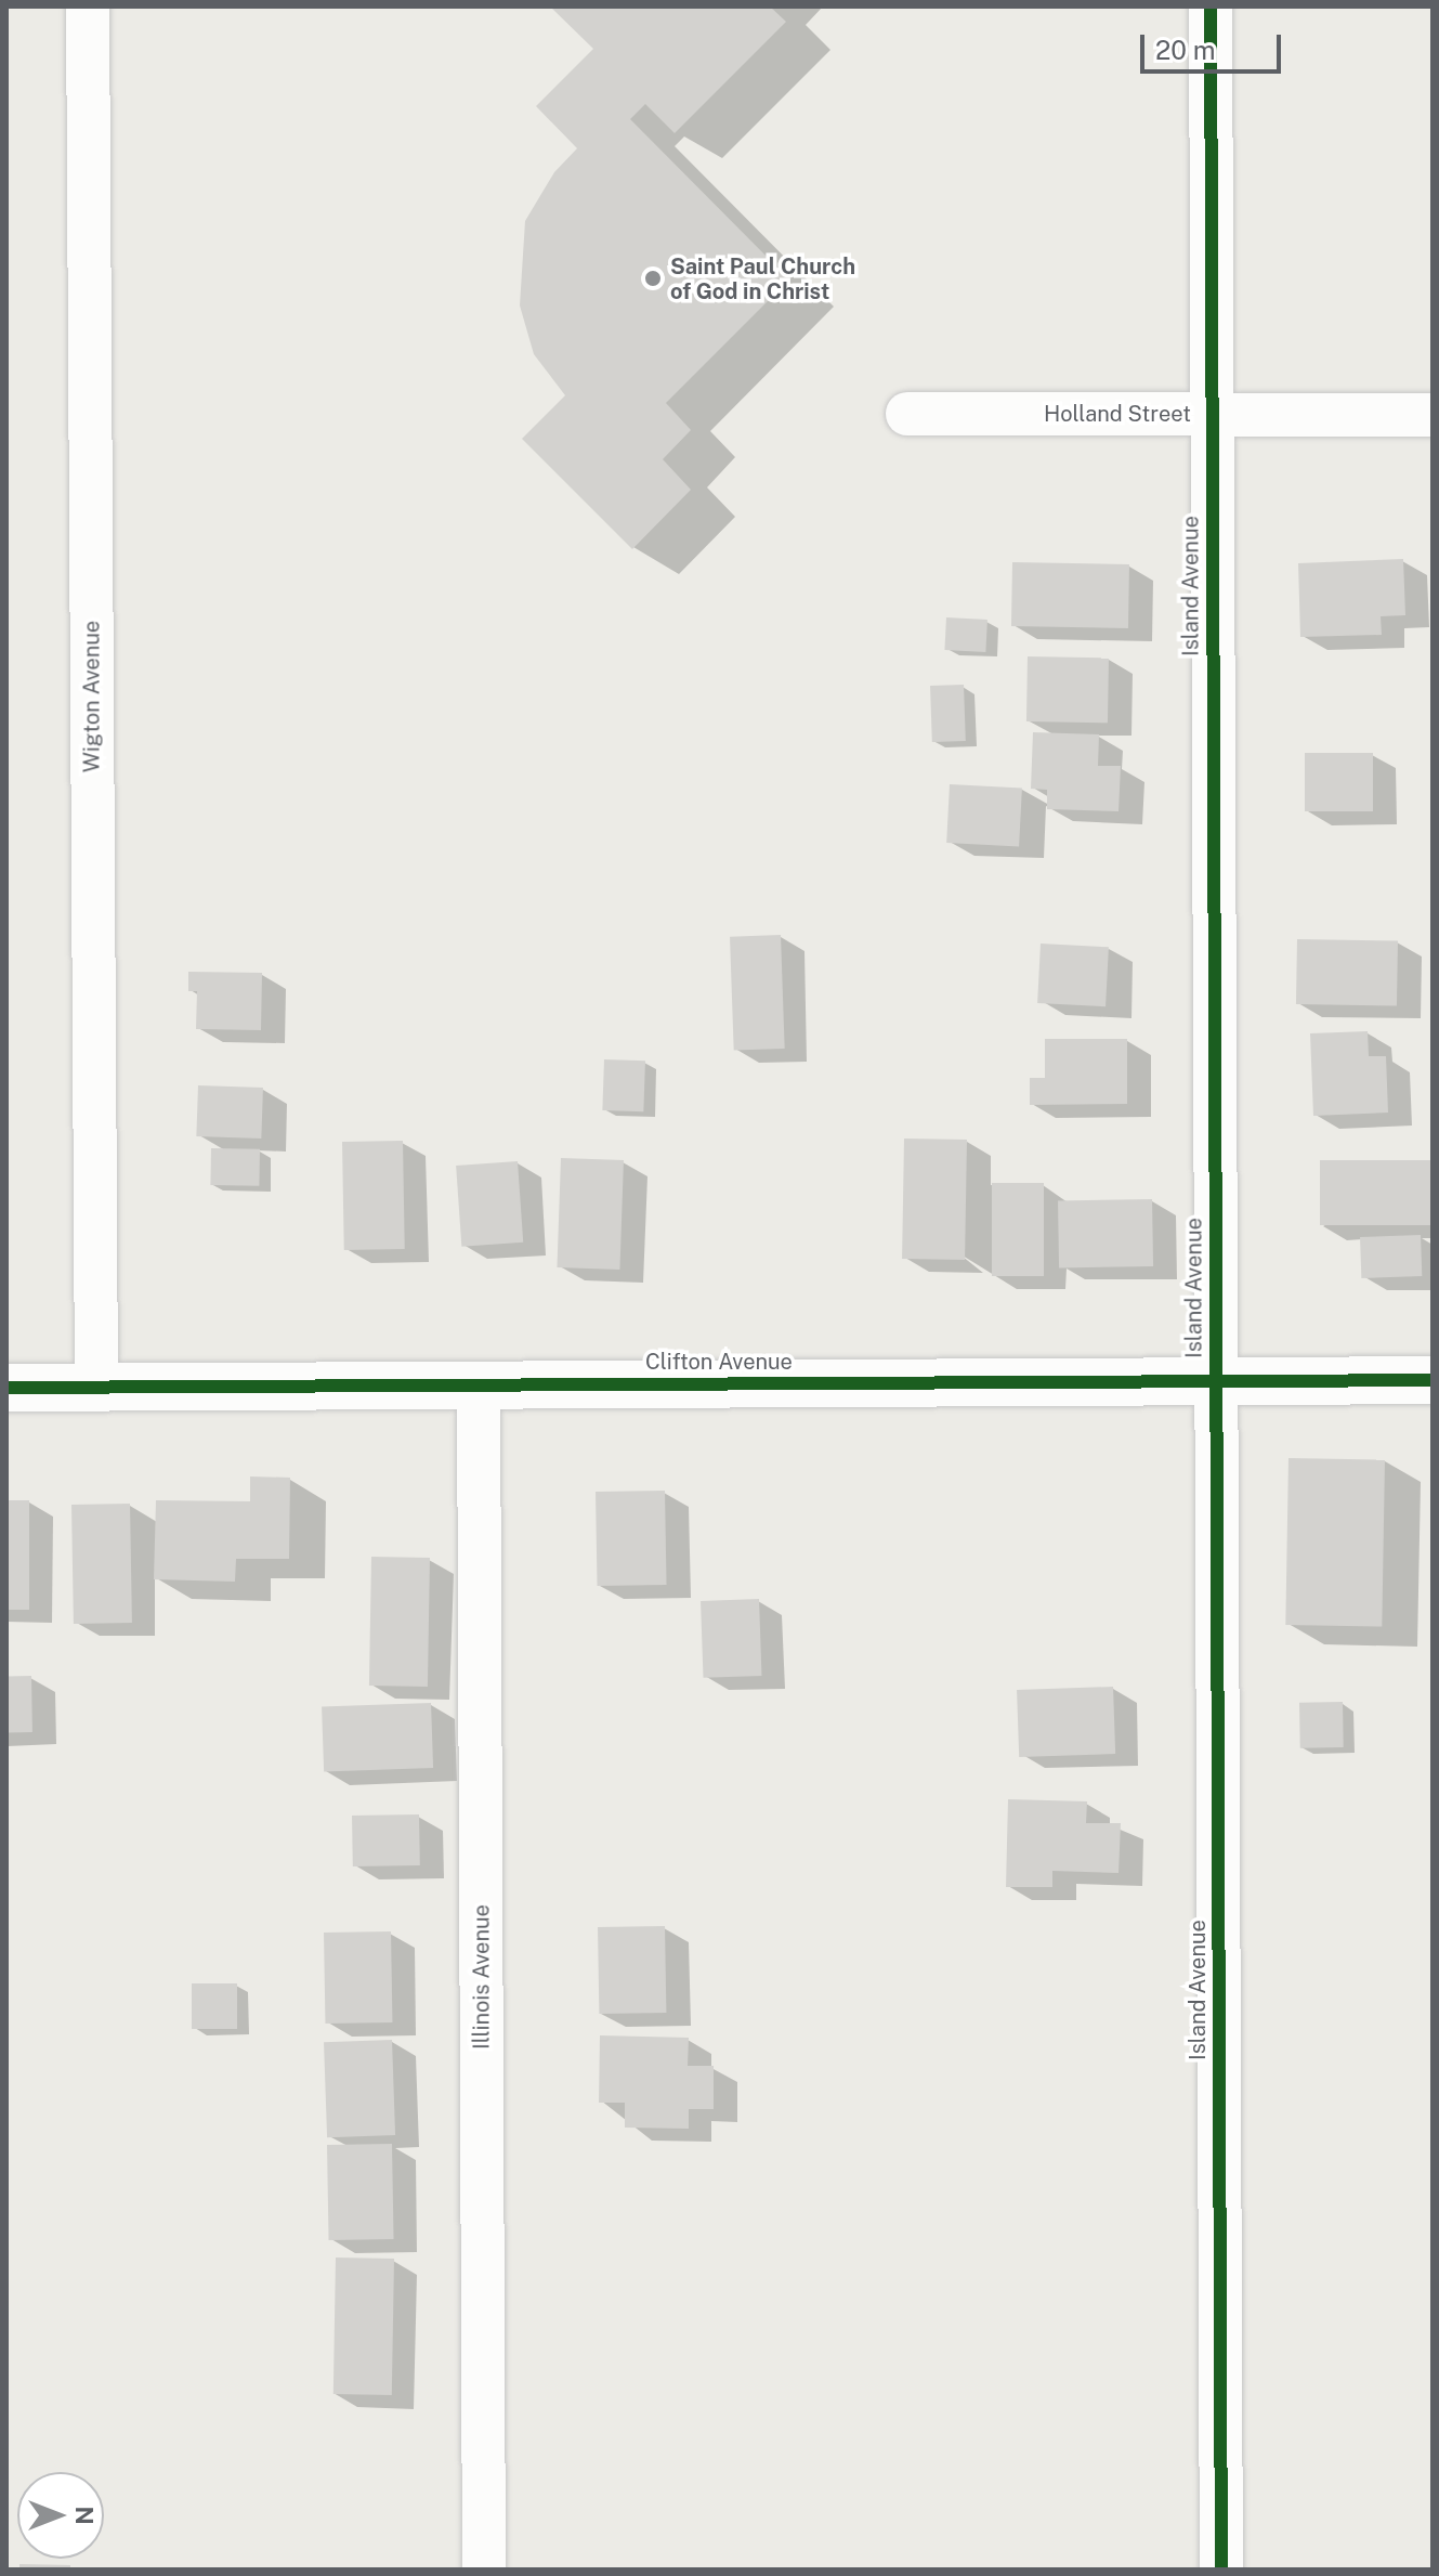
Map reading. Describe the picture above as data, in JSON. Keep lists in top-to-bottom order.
{
  "streets": {
    "street": [
      "Holland Street",
      "Island Avenue",
      "Wigton Avenue",
      "Clifton Avenue",
      "Illinois Avenue"
    ]
  },
  "crossings": [
    ["Holland Street", "Island Avenue"],
    ["Island Avenue", "Clifton Avenue"],
    ["Wigton Avenue", "Clifton Avenue"],
    ["Clifton Avenue", "Illinois Avenue"]
  ],
  "places": ["Saint Paul Church of God in Christ"],
  "scale_bar": "20 m",
  "north": "right"
}
